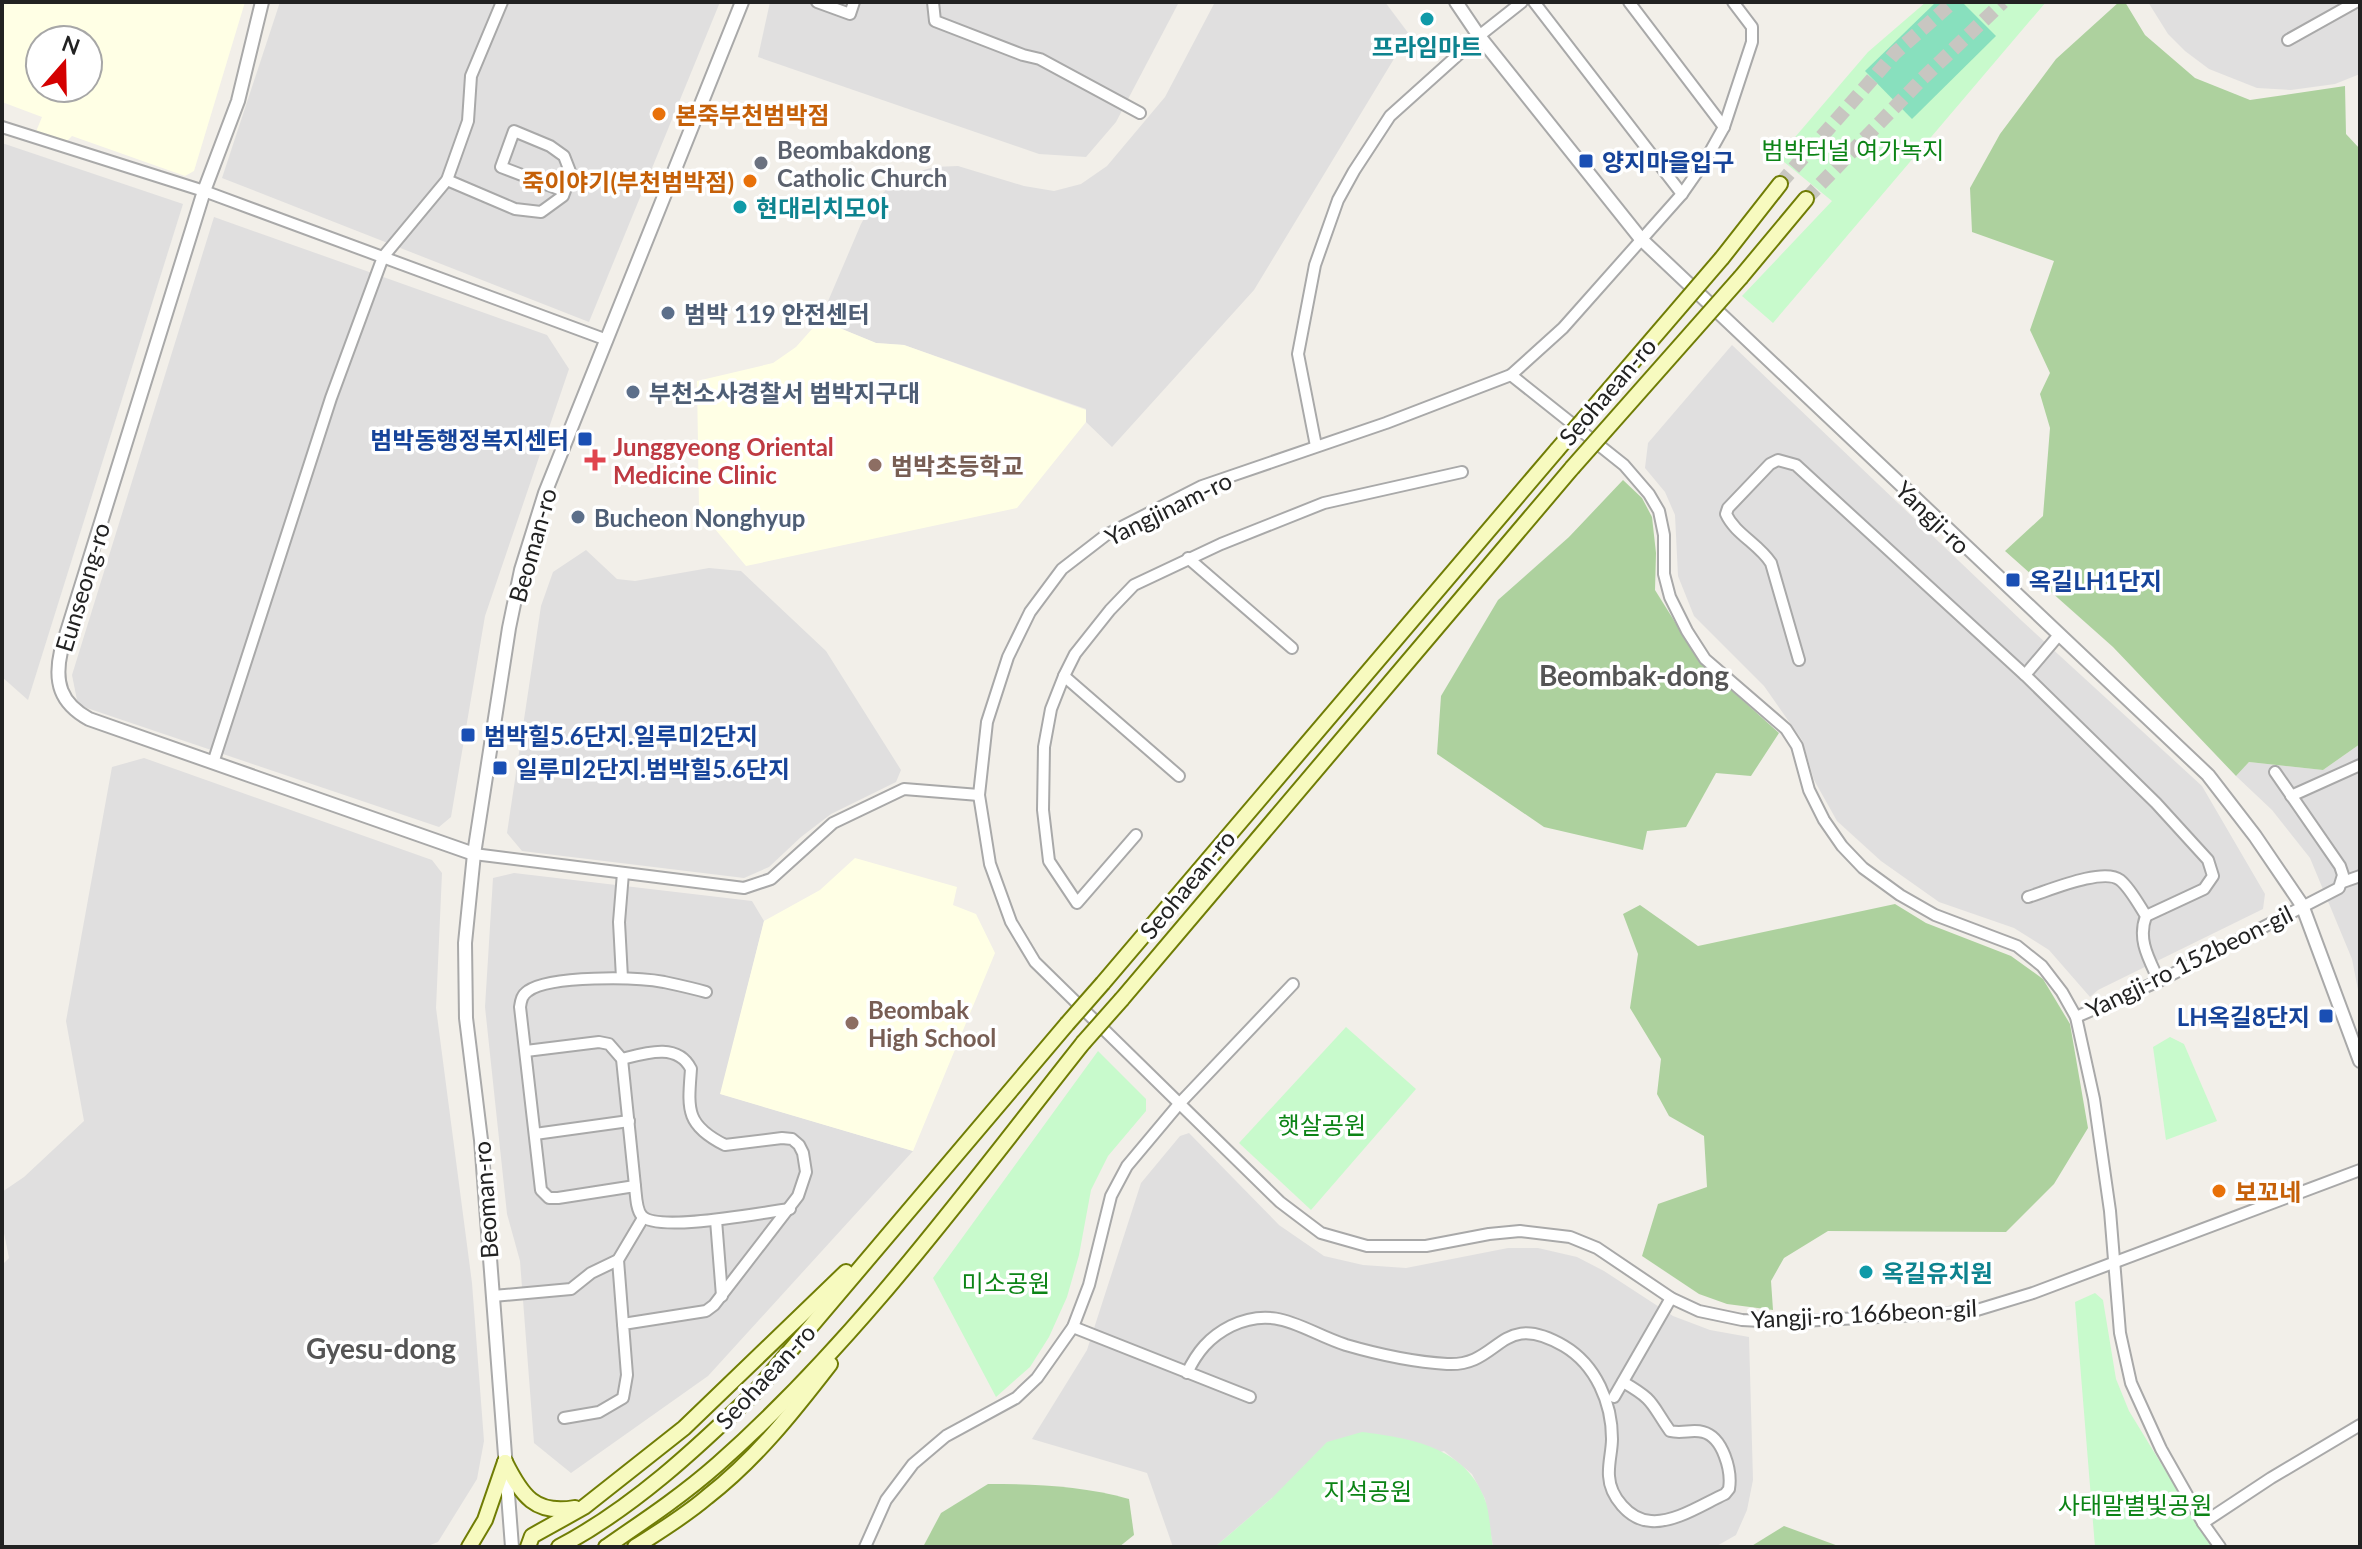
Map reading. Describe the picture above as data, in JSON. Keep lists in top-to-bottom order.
{
  "streets": {
    "main road": ["Seohaean-ro"],
    "street": [
      "Yangjinam-ro",
      "Yangji-ro",
      "Beoman-ro",
      "Eunseong-ro",
      "Yangji-ro 152beon-gil",
      "Yangji-ro 166beon-gil"
    ]
  },
  "crossings": [
    ["Yangjinam-ro", "Yangji-ro"],
    ["Yangjinam-ro", "Yangji-ro 166beon-gil"],
    ["Yangji-ro", "Yangji-ro 152beon-gil"],
    ["Beoman-ro", "Eunseong-ro"]
  ],
  "districts": ["Beombak-dong", "Gyesu-dong"],
  "parks": [
    "범박터널 여가녹지",
    "햇살공원",
    "미소공원",
    "지석공원",
    "사태말별빛공원"
  ],
  "places": {
    "other": [
      "프라임마트",
      "본죽부천범박점",
      "Beombakdong Catholic Church",
      "죽이야기(부천범박점)",
      "현대리치모아",
      "범박 119 안전센터",
      "부천소사경찰서 범박지구대",
      "범박초등학교",
      "Bucheon Nonghyup",
      "Beombak High School",
      "보꼬네",
      "옥길유치원"
    ],
    "transit": [
      "양지마을입구",
      "범박동행정복지센터",
      "옥길LH1단지",
      "범박힐5.6단지.일루미2단지",
      "일루미2단지.범박힐5.6단지",
      "LH옥길8단지"
    ],
    "health": ["Junggyeong Oriental Medicine Clinic"]
  },
  "north": "top"
}
